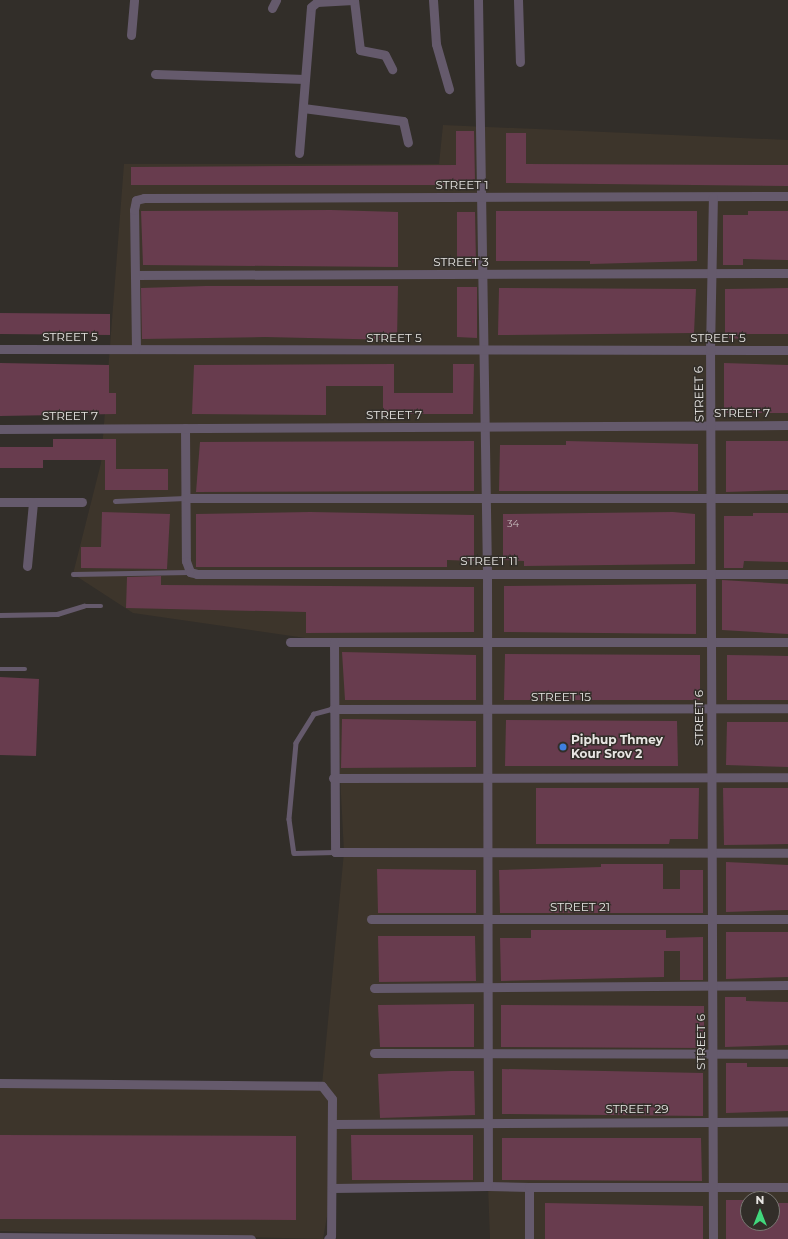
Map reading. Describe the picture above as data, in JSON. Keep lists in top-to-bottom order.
{
  "streets": {
    "street": [
      "STREET 1",
      "STREET 3",
      "STREET 5",
      "STREET 6",
      "STREET 7",
      "STREET 11",
      "STREET 15",
      "STREET 21",
      "STREET 29"
    ]
  },
  "crossings": [
    ["STREET 1", "STREET 3"],
    ["STREET 1", "STREET 6"],
    ["STREET 3", "STREET 6"],
    ["STREET 5", "STREET 6"],
    ["STREET 6", "STREET 7"],
    ["STREET 6", "STREET 11"],
    ["STREET 6", "STREET 15"],
    ["STREET 6", "STREET 21"],
    ["STREET 6", "STREET 29"]
  ],
  "places": ["Piphup Thmey Kour Srov 2"],
  "house_numbers": ["34"],
  "north": "top"
}
